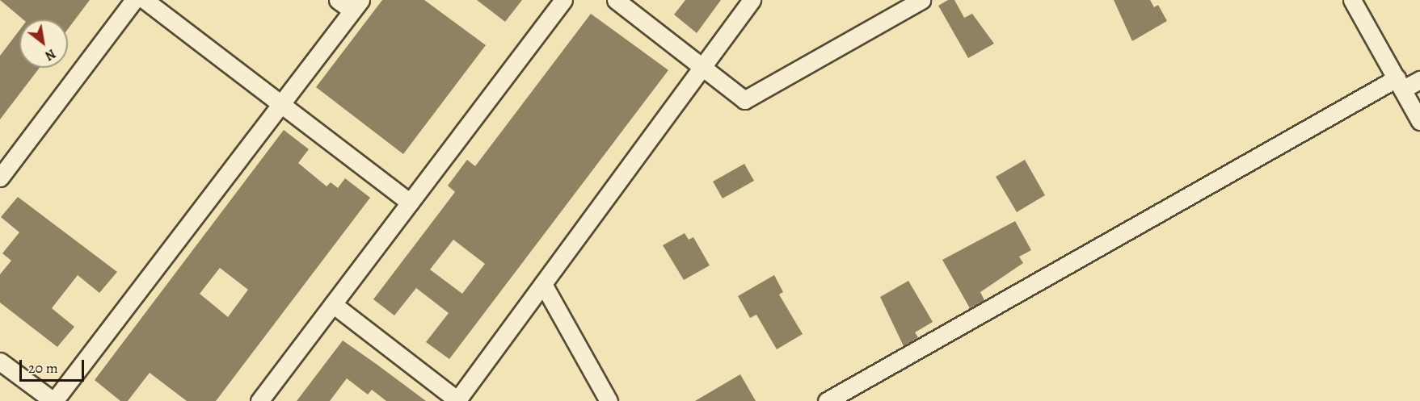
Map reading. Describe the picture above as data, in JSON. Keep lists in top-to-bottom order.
{
  "scale_bar": "20 m",
  "north": "bottom right"
}
